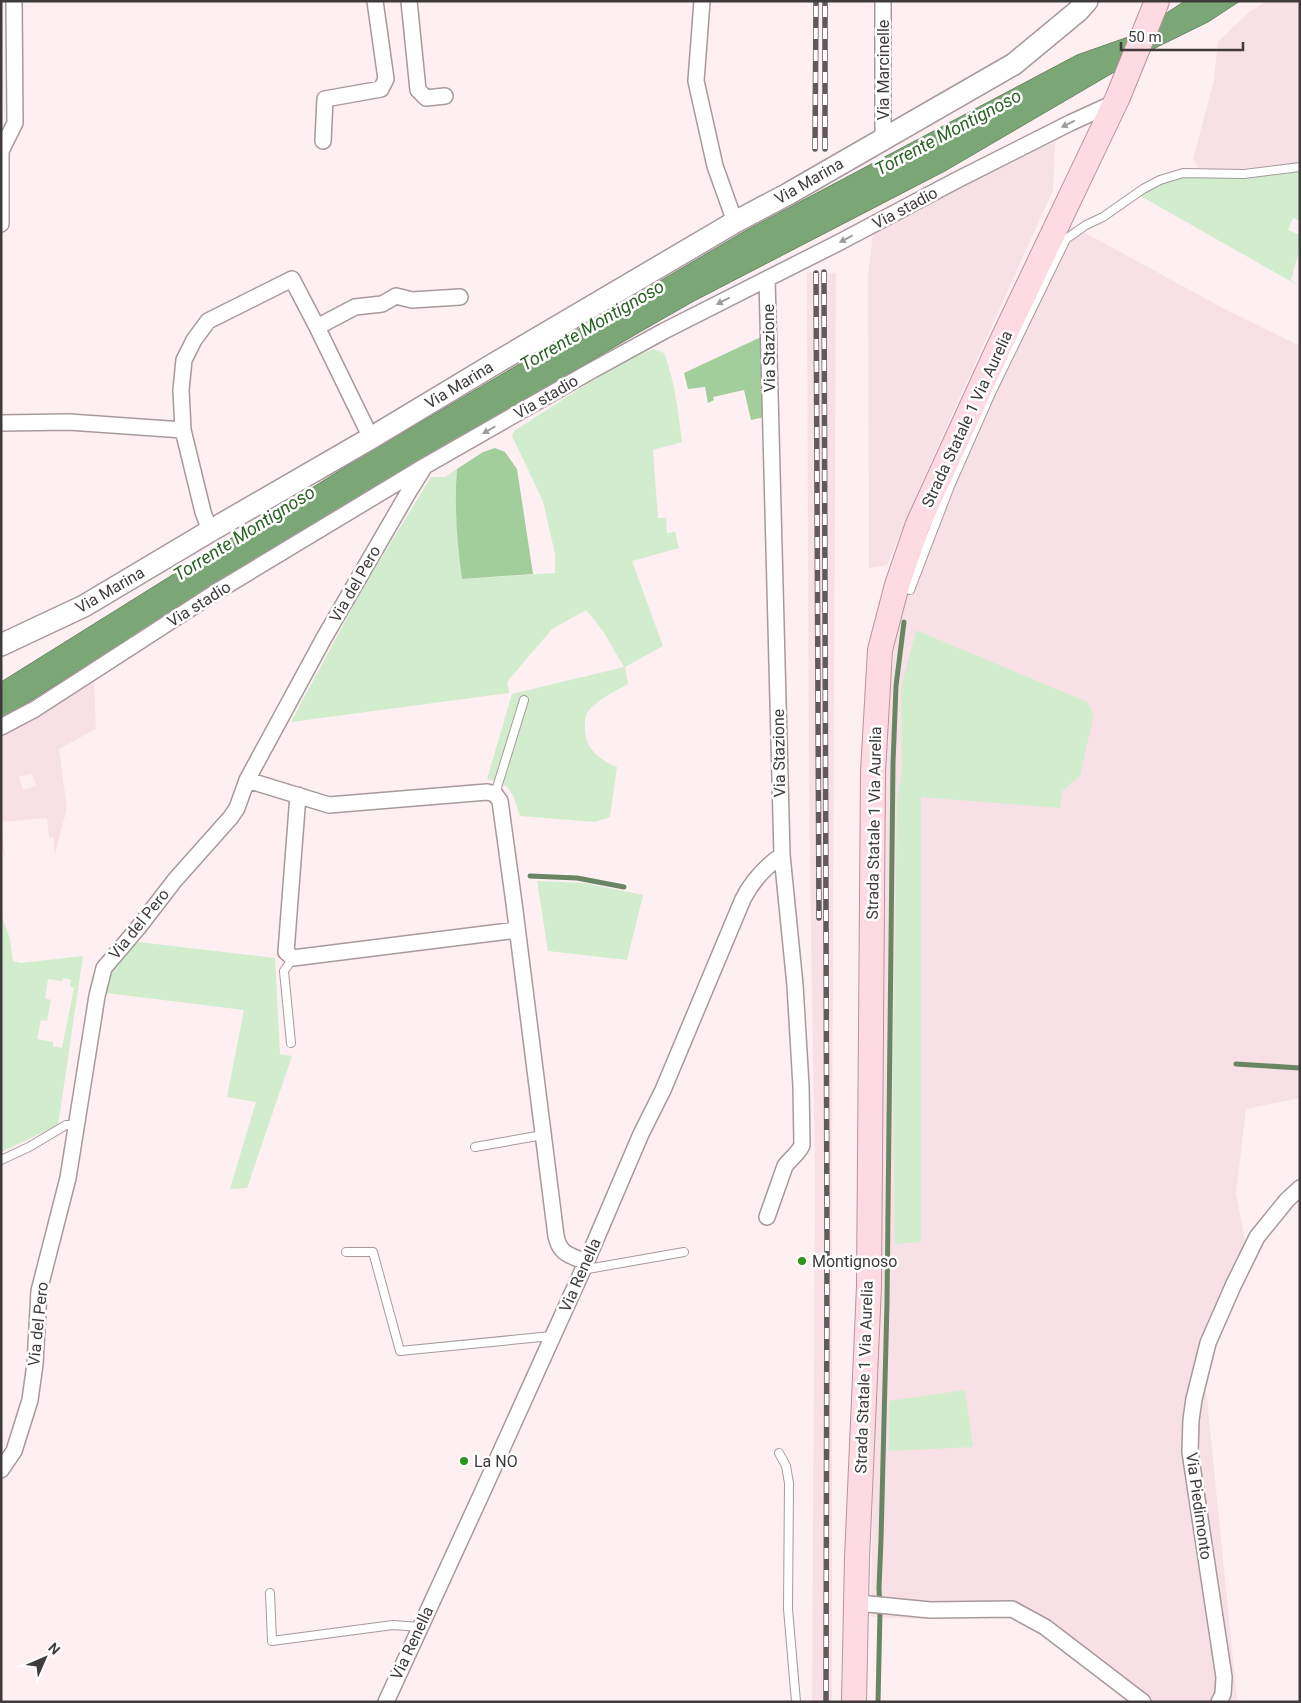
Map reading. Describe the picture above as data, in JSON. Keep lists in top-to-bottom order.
{
  "streets": {
    "main road": ["Via Marina", "Strada Statale 1 Via Aurelia"],
    "street": [
      "Via Marcinelle",
      "Via stadio",
      "Via Stazione",
      "Via del Pero",
      "Via Renella",
      "Via Piedimonto"
    ]
  },
  "crossings": [
    ["Via Marcinelle", "Via Marina"],
    ["Via stadio", "Via Stazione"],
    ["Via stadio", "Strada Statale 1 Via Aurelia"],
    ["Via stadio", "Via del Pero"],
    ["Via Stazione", "Via Renella"]
  ],
  "one_way": ["Via stadio"],
  "water": ["Torrente Montignoso"],
  "places": ["Montignoso", "La NO"],
  "scale_bar": "50 m",
  "north": "top right"
}
